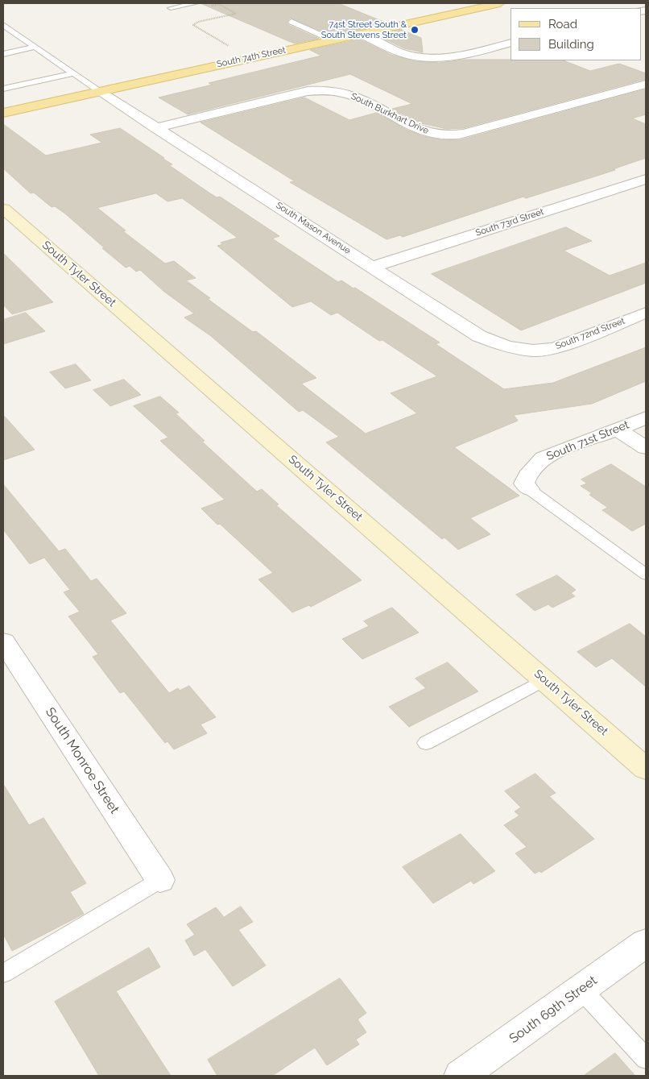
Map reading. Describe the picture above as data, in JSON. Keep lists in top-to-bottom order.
{
  "streets": {
    "main road": ["South 74th Street"],
    "street": [
      "South Burkhart Drive",
      "South 73rd Street",
      "South Mason Avenue",
      "South Tyler Street",
      "South 72nd Street",
      "South 71st Street",
      "South Monroe Street",
      "South 69th Street"
    ]
  },
  "crossings": [
    ["South 74th Street", "South Mason Avenue"],
    ["South Burkhart Drive", "South Mason Avenue"],
    ["South 73rd Street", "South Mason Avenue"],
    ["South Mason Avenue", "South 72nd Street"]
  ],
  "places": ["74st Street South & South Stevens Street"],
  "legend": ["Road", "Building"]
}
